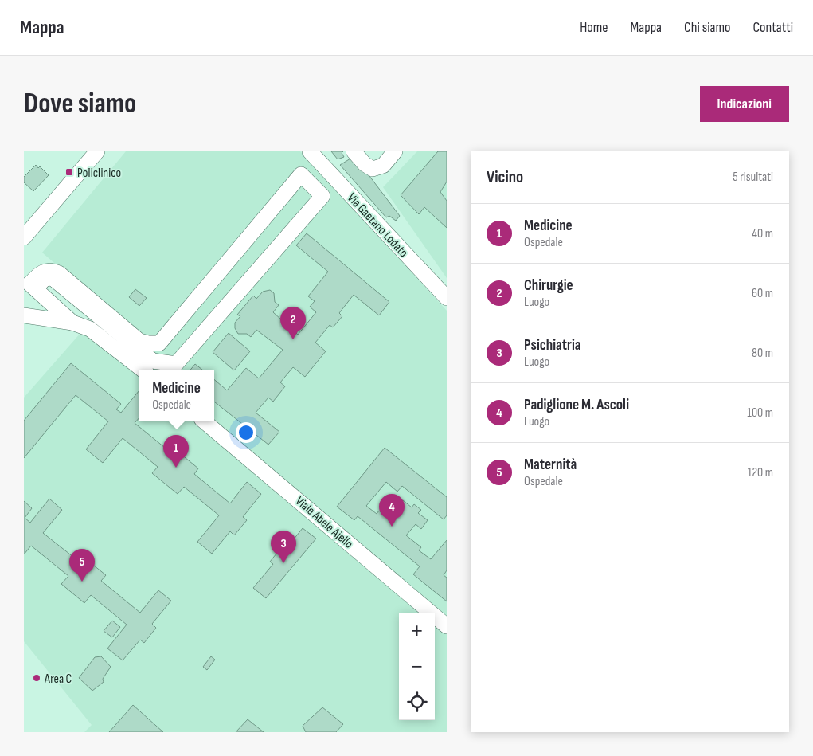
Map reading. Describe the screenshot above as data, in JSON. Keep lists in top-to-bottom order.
{
  "streets": {
    "street": ["Via Gaetano Lodato", "Viale Abele Ajello"]
  },
  "places": {
    "transit": ["Policlinico"],
    "other": ["Area C"]
  },
  "page": {
    "header": "Mappa",
    "nav": [
      "Home",
      "Mappa",
      "Chi siamo",
      "Contatti"
    ],
    "buttons": "Indicazioni",
    "title": "Dove siamo",
    "heading": ["Vicino", "5 risultati"],
    "list": [
      {
        "mark": "1",
        "name": "Medicine",
        "note": "Ospedale",
        "value": "40 m"
      },
      {
        "mark": "2",
        "name": "Chirurgie",
        "note": "Luogo",
        "value": "60 m"
      },
      {
        "mark": "3",
        "name": "Psichiatria",
        "note": "Luogo",
        "value": "80 m"
      },
      {
        "mark": "4",
        "name": "Padiglione M. Ascoli",
        "note": "Luogo",
        "value": "100 m"
      },
      {
        "mark": "5",
        "name": "Maternità",
        "note": "Ospedale",
        "value": "120 m"
      }
    ],
    "pins": [
      "2",
      "1",
      "4",
      "3",
      "5"
    ],
    "popup": ["Medicine", "Ospedale"],
    "map_buttons": ["+", "−"]
  }
}
